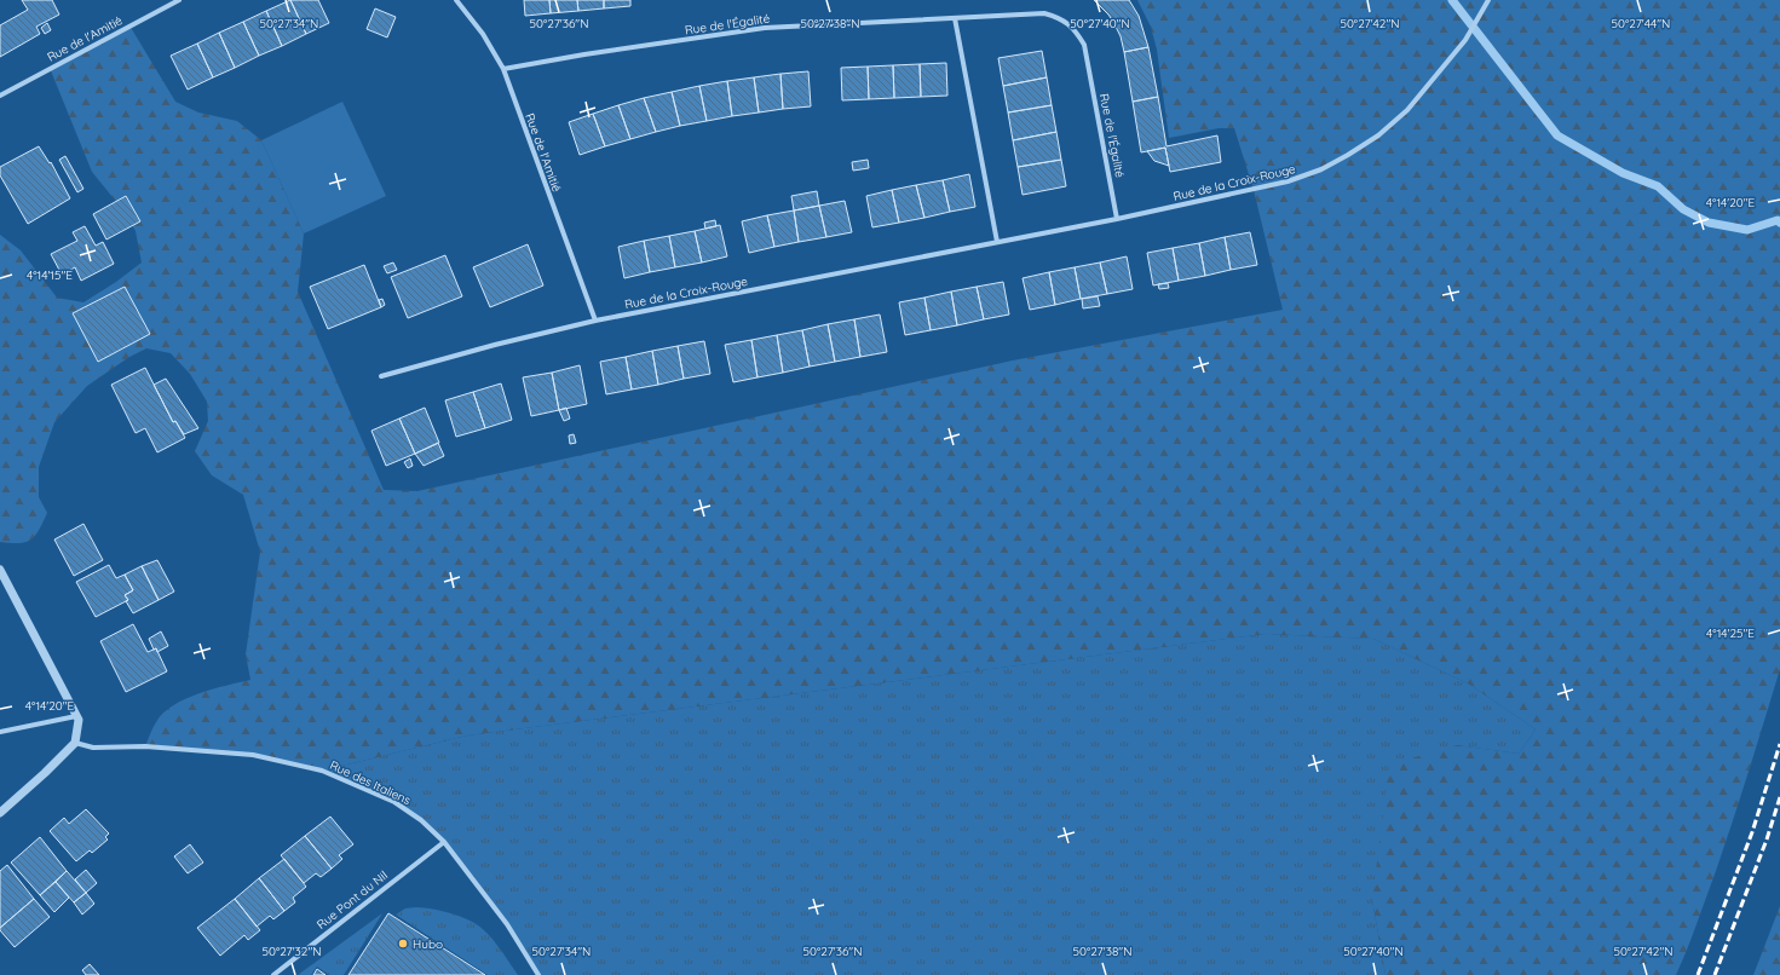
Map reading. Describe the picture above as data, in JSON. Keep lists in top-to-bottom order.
{
  "streets": {
    "street": [
      "Rue de l'Égalité",
      "Rue de l'Amitié",
      "Rue de la Croix-Rouge",
      "Rue des Italiens",
      "Rue Pont du Nil"
    ]
  },
  "crossings": [
    ["Rue de l'Égalité", "Rue de l'Amitié"],
    ["Rue de l'Égalité", "Rue de la Croix-Rouge"],
    ["Rue de l'Amitié", "Rue de la Croix-Rouge"],
    ["Rue des Italiens", "Rue Pont du Nil"]
  ],
  "places": ["Hubo"],
  "coordinates": [
    "50°27'34\"N",
    "50°27'36\"N",
    "50°27'38\"N",
    "50°27'40\"N",
    "50°27'42\"N",
    "50°27'44\"N",
    "4°14'20\"E",
    "4°14'15\"E",
    "4°14'25\"E",
    "50°27'32\"N"
  ]
}
